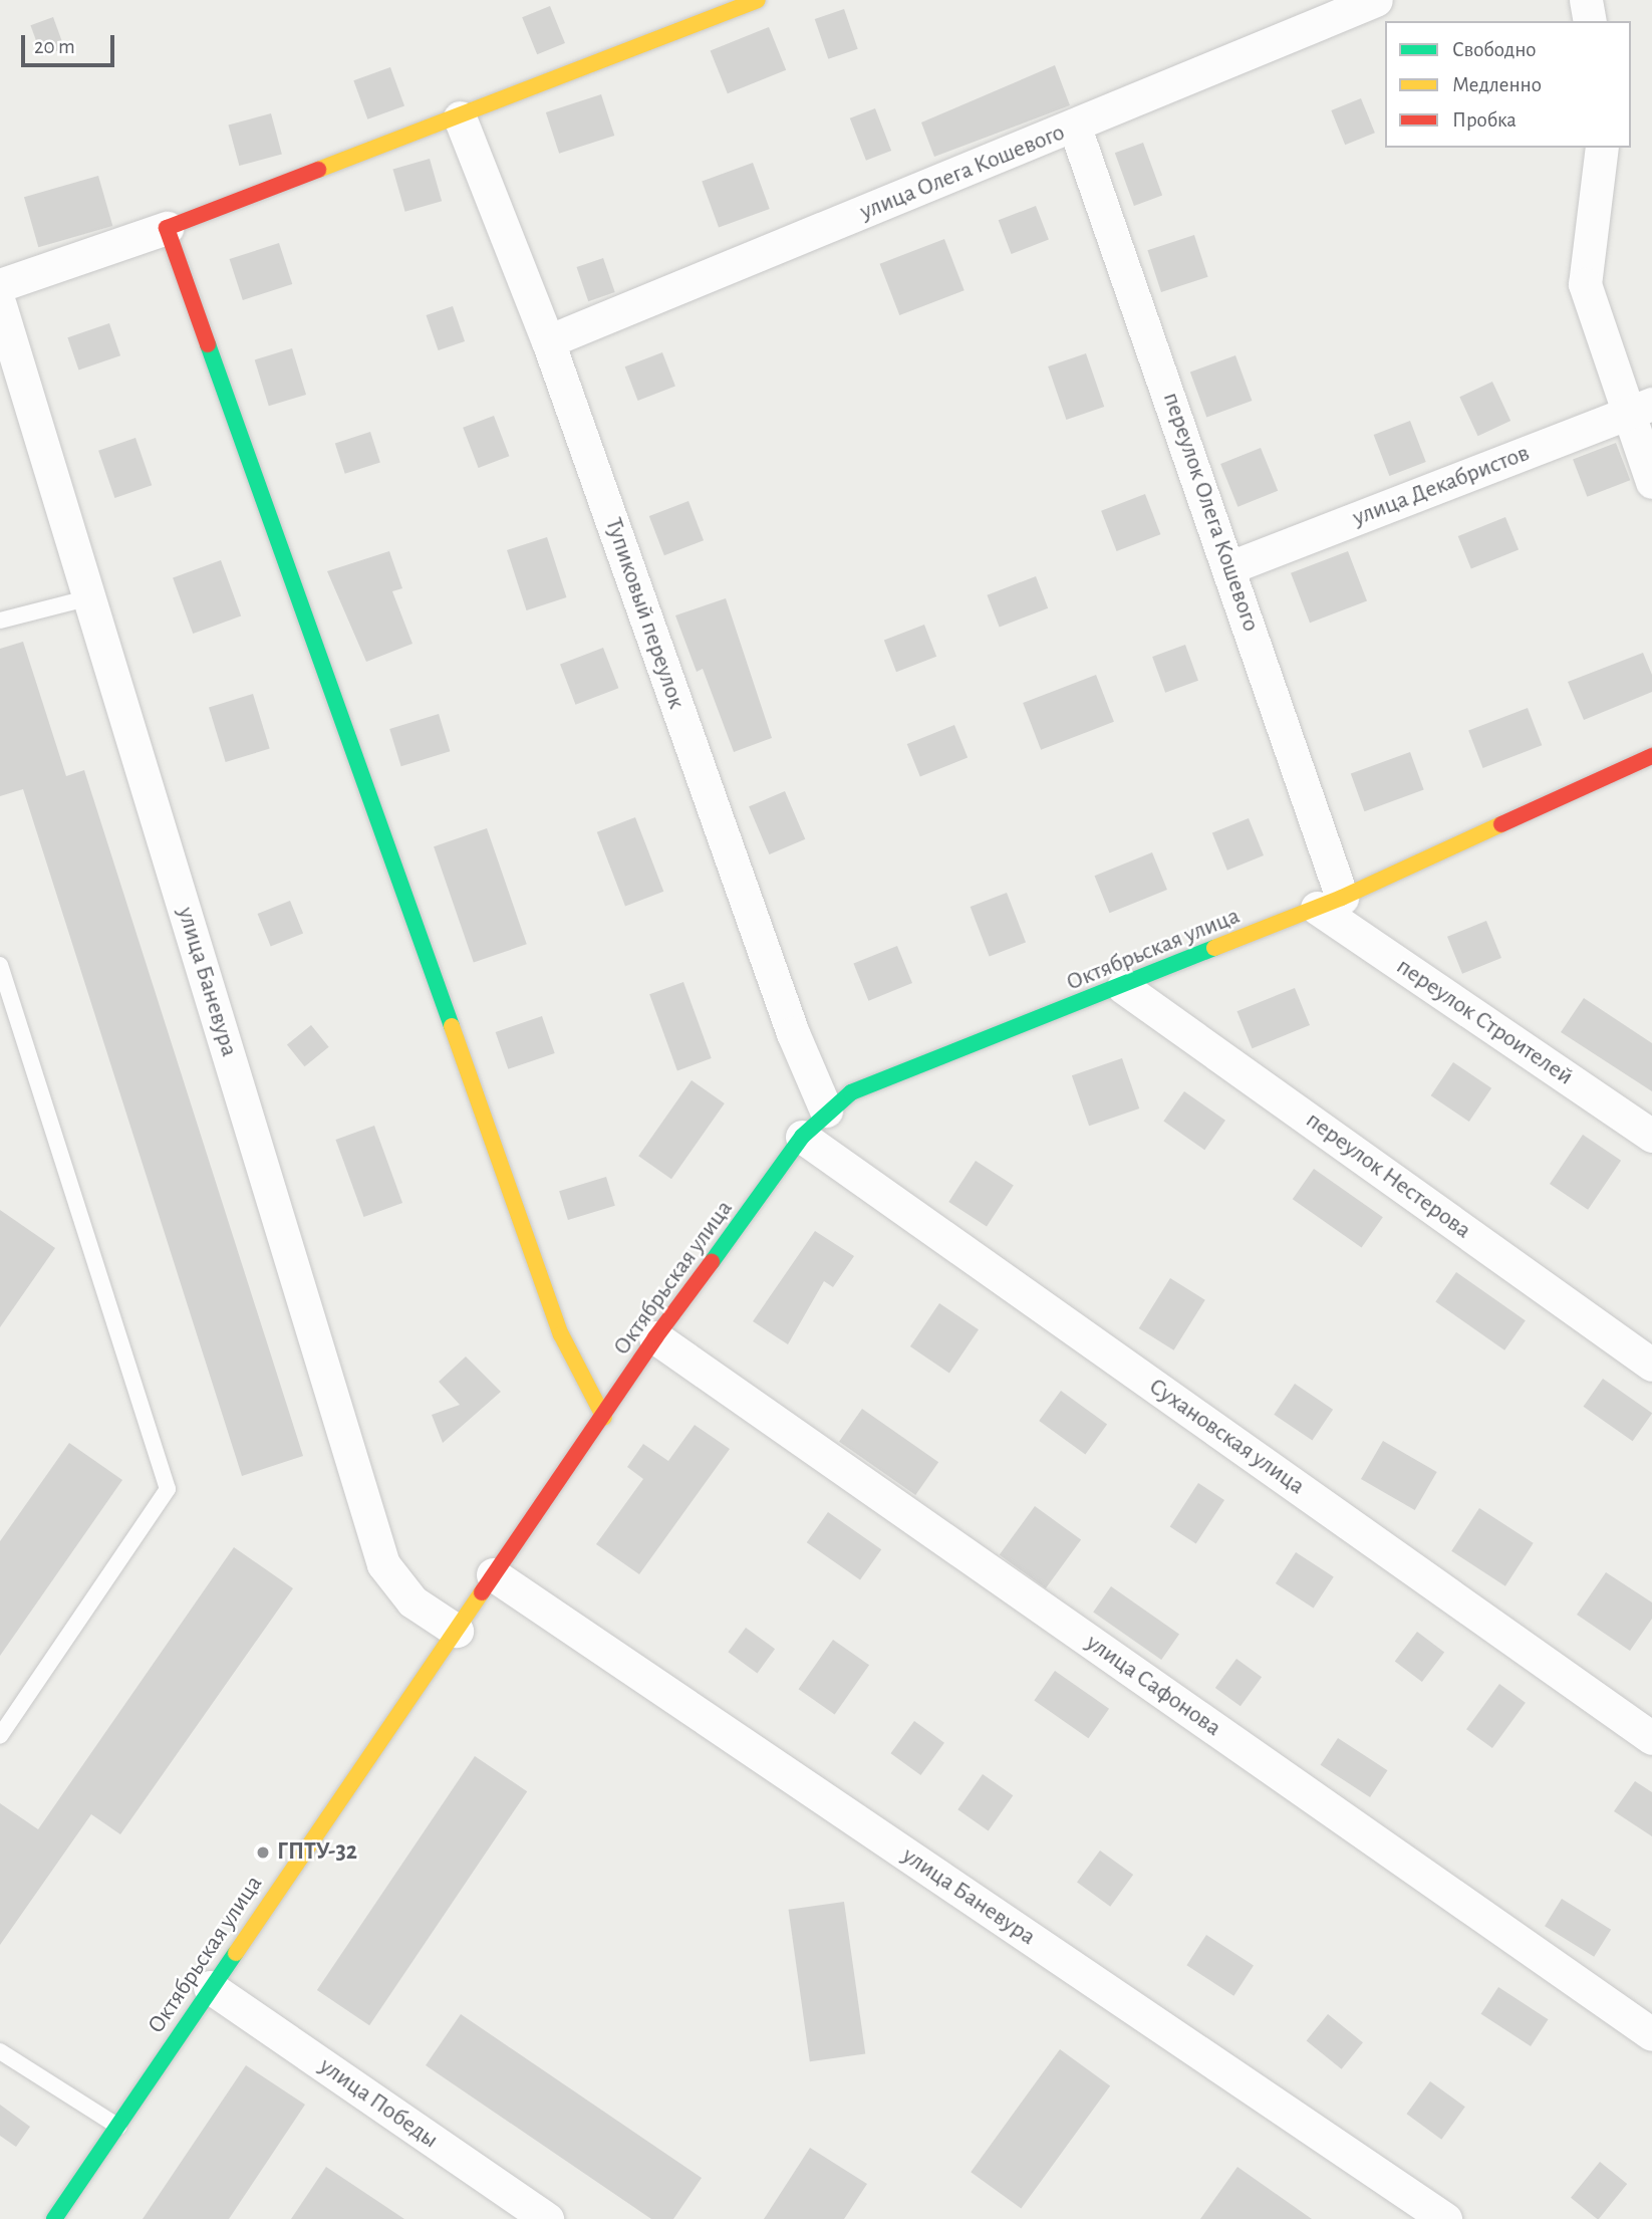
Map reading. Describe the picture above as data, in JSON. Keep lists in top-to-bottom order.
{
  "streets": {
    "main road": ["Октябрьская улица"],
    "street": [
      "улица Олега Кошевого",
      "улица Декабристов",
      "переулок Олега Кошевого",
      "Тупиковый переулок",
      "улица Баневура",
      "переулок Строителей",
      "переулок Нестерова",
      "Сухановская улица",
      "улица Сафонова",
      "улица Победы"
    ]
  },
  "crossings": [
    ["улица Олега Кошевого", "переулок Олега Кошевого"],
    ["улица Олега Кошевого", "Тупиковый переулок"],
    ["улица Декабристов", "переулок Олега Кошевого"],
    ["переулок Олега Кошевого", "Октябрьская улица"],
    ["переулок Олега Кошевого", "переулок Строителей"],
    ["Тупиковый переулок", "Октябрьская улица"],
    ["Октябрьская улица", "улица Баневура"],
    ["Октябрьская улица", "переулок Строителей"],
    ["Октябрьская улица", "переулок Нестерова"],
    ["Октябрьская улица", "Сухановская улица"],
    ["Октябрьская улица", "улица Сафонова"],
    ["Октябрьская улица", "улица Победы"]
  ],
  "places": ["ГПТУ-32"],
  "legend": ["Свободно", "Медленно", "Пробка"],
  "scale_bar": "20 m"
}
